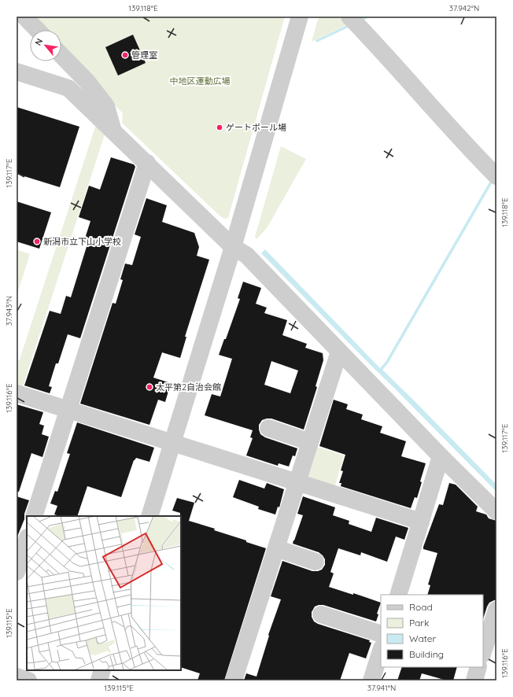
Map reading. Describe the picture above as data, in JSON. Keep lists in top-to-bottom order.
{
  "parks": ["中地区運動広場"],
  "places": [
    "管理室",
    "ゲートボール場",
    "新潟市立下山小学校",
    "太平第2自治会館"
  ],
  "legend": [
    "Road",
    "Park",
    "Water",
    "Building"
  ],
  "north": "top left",
  "coordinates": [
    "139.118°E",
    "37.942°N",
    "139.117°E",
    "37.943°N",
    "139.116°E",
    "139.115°E",
    "37.941°N"
  ]
}
